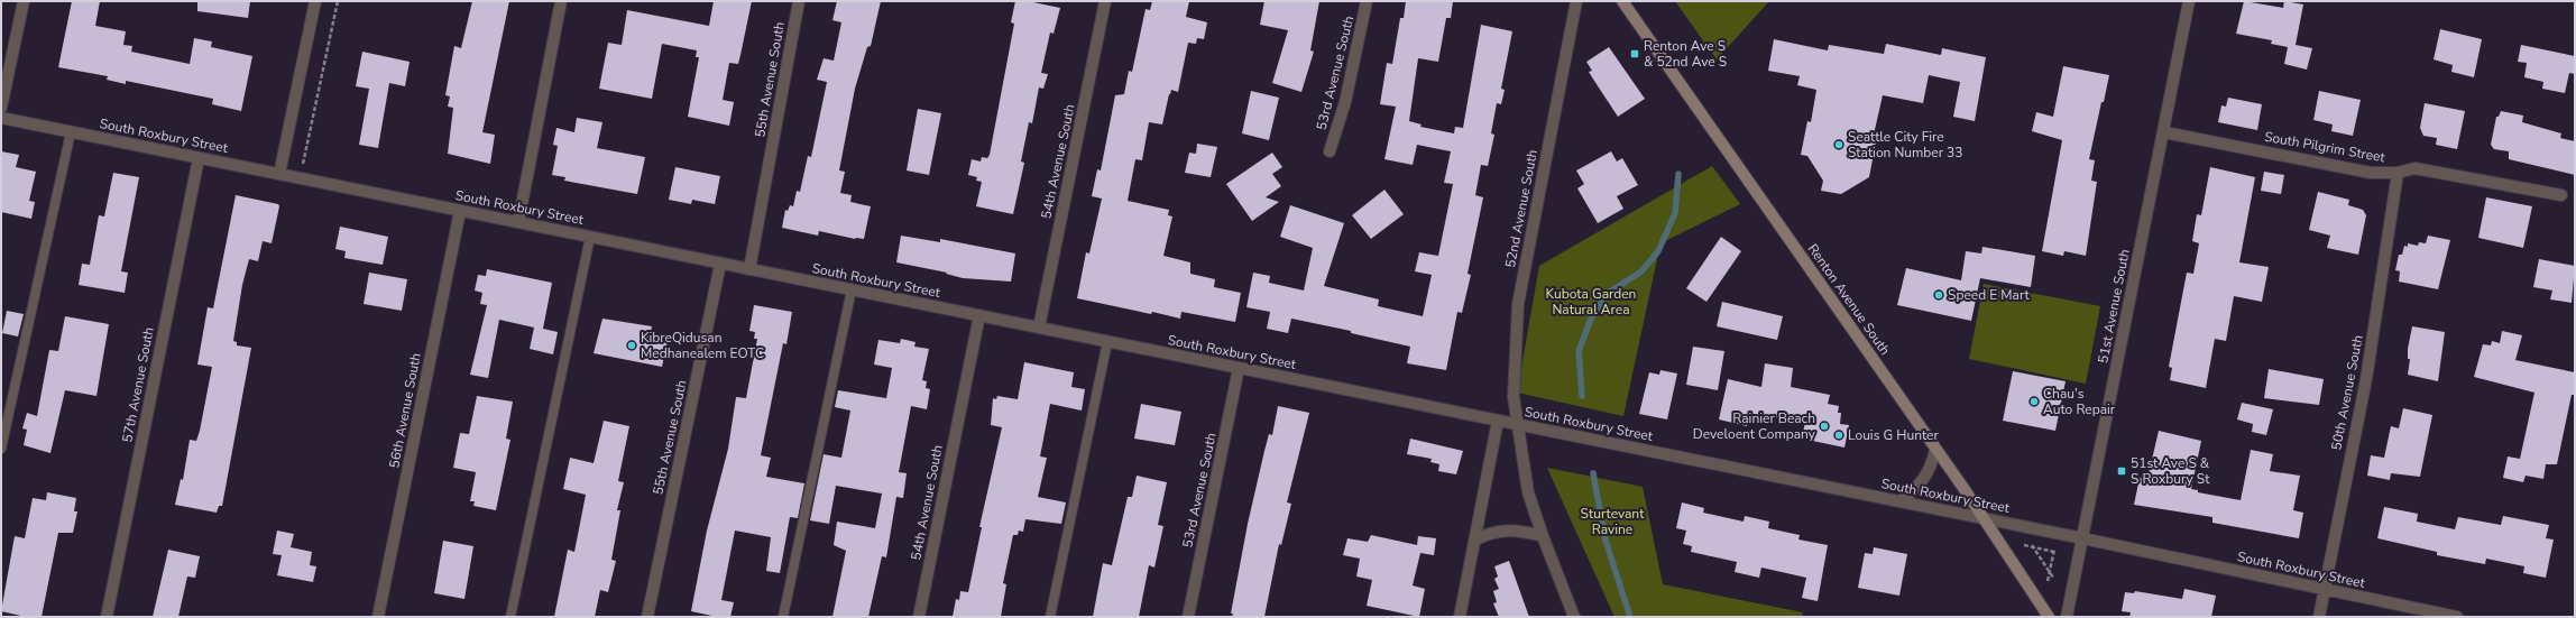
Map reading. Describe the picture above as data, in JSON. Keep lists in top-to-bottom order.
{
  "streets": {
    "main road": ["Renton Avenue South"],
    "street": [
      "53rd Avenue South",
      "55th Avenue South",
      "South Roxbury Street",
      "South Pilgrim Street",
      "54th Avenue South",
      "52nd Avenue South",
      "51st Avenue South",
      "57th Avenue South",
      "50th Avenue South",
      "56th Avenue South"
    ]
  },
  "crossings": [
    ["53rd Avenue South", "South Roxbury Street"],
    ["55th Avenue South", "South Roxbury Street"],
    ["South Roxbury Street", "54th Avenue South"],
    ["South Roxbury Street", "52nd Avenue South"],
    ["South Roxbury Street", "Renton Avenue South"],
    ["South Roxbury Street", "51st Avenue South"],
    ["South Roxbury Street", "57th Avenue South"],
    ["South Roxbury Street", "50th Avenue South"],
    ["South Roxbury Street", "56th Avenue South"],
    ["South Pilgrim Street", "51st Avenue South"],
    ["South Pilgrim Street", "50th Avenue South"]
  ],
  "parks": ["Kubota Garden Natural Area", "Sturtevant Ravine"],
  "places": {
    "transit": ["Renton Ave S & 52nd Ave S", "51st Ave S & S Roxbury St"],
    "other": [
      "Seattle City Fire Station Number 33",
      "Speed E Mart",
      "KibreQidusan Medhanealem EOTC",
      "Chau's Auto Repair",
      "Rainier Beach Develoent Company",
      "Louis G Hunter"
    ]
  }
}
